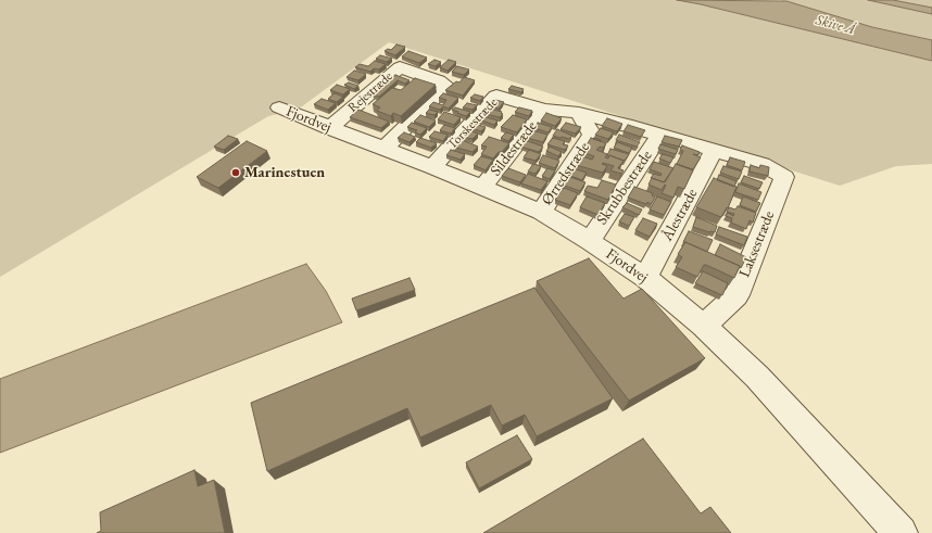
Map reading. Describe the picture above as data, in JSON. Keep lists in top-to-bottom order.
{
  "streets": {
    "street": [
      "Rejestræde",
      "Fjordvej",
      "Torskestræde",
      "Sildestræde",
      "Ørredstræde",
      "Skrubbestræde",
      "Ålestræde",
      "Laksestræde"
    ]
  },
  "crossings": [
    ["Rejestræde", "Fjordvej"],
    ["Fjordvej", "Torskestræde"],
    ["Fjordvej", "Sildestræde"],
    ["Fjordvej", "Ørredstræde"],
    ["Fjordvej", "Skrubbestræde"],
    ["Fjordvej", "Ålestræde"],
    ["Fjordvej", "Laksestræde"],
    ["Torskestræde", "Sildestræde"],
    ["Ålestræde", "Laksestræde"]
  ],
  "water": ["Skive Å"],
  "places": ["Marinestuen"]
}
